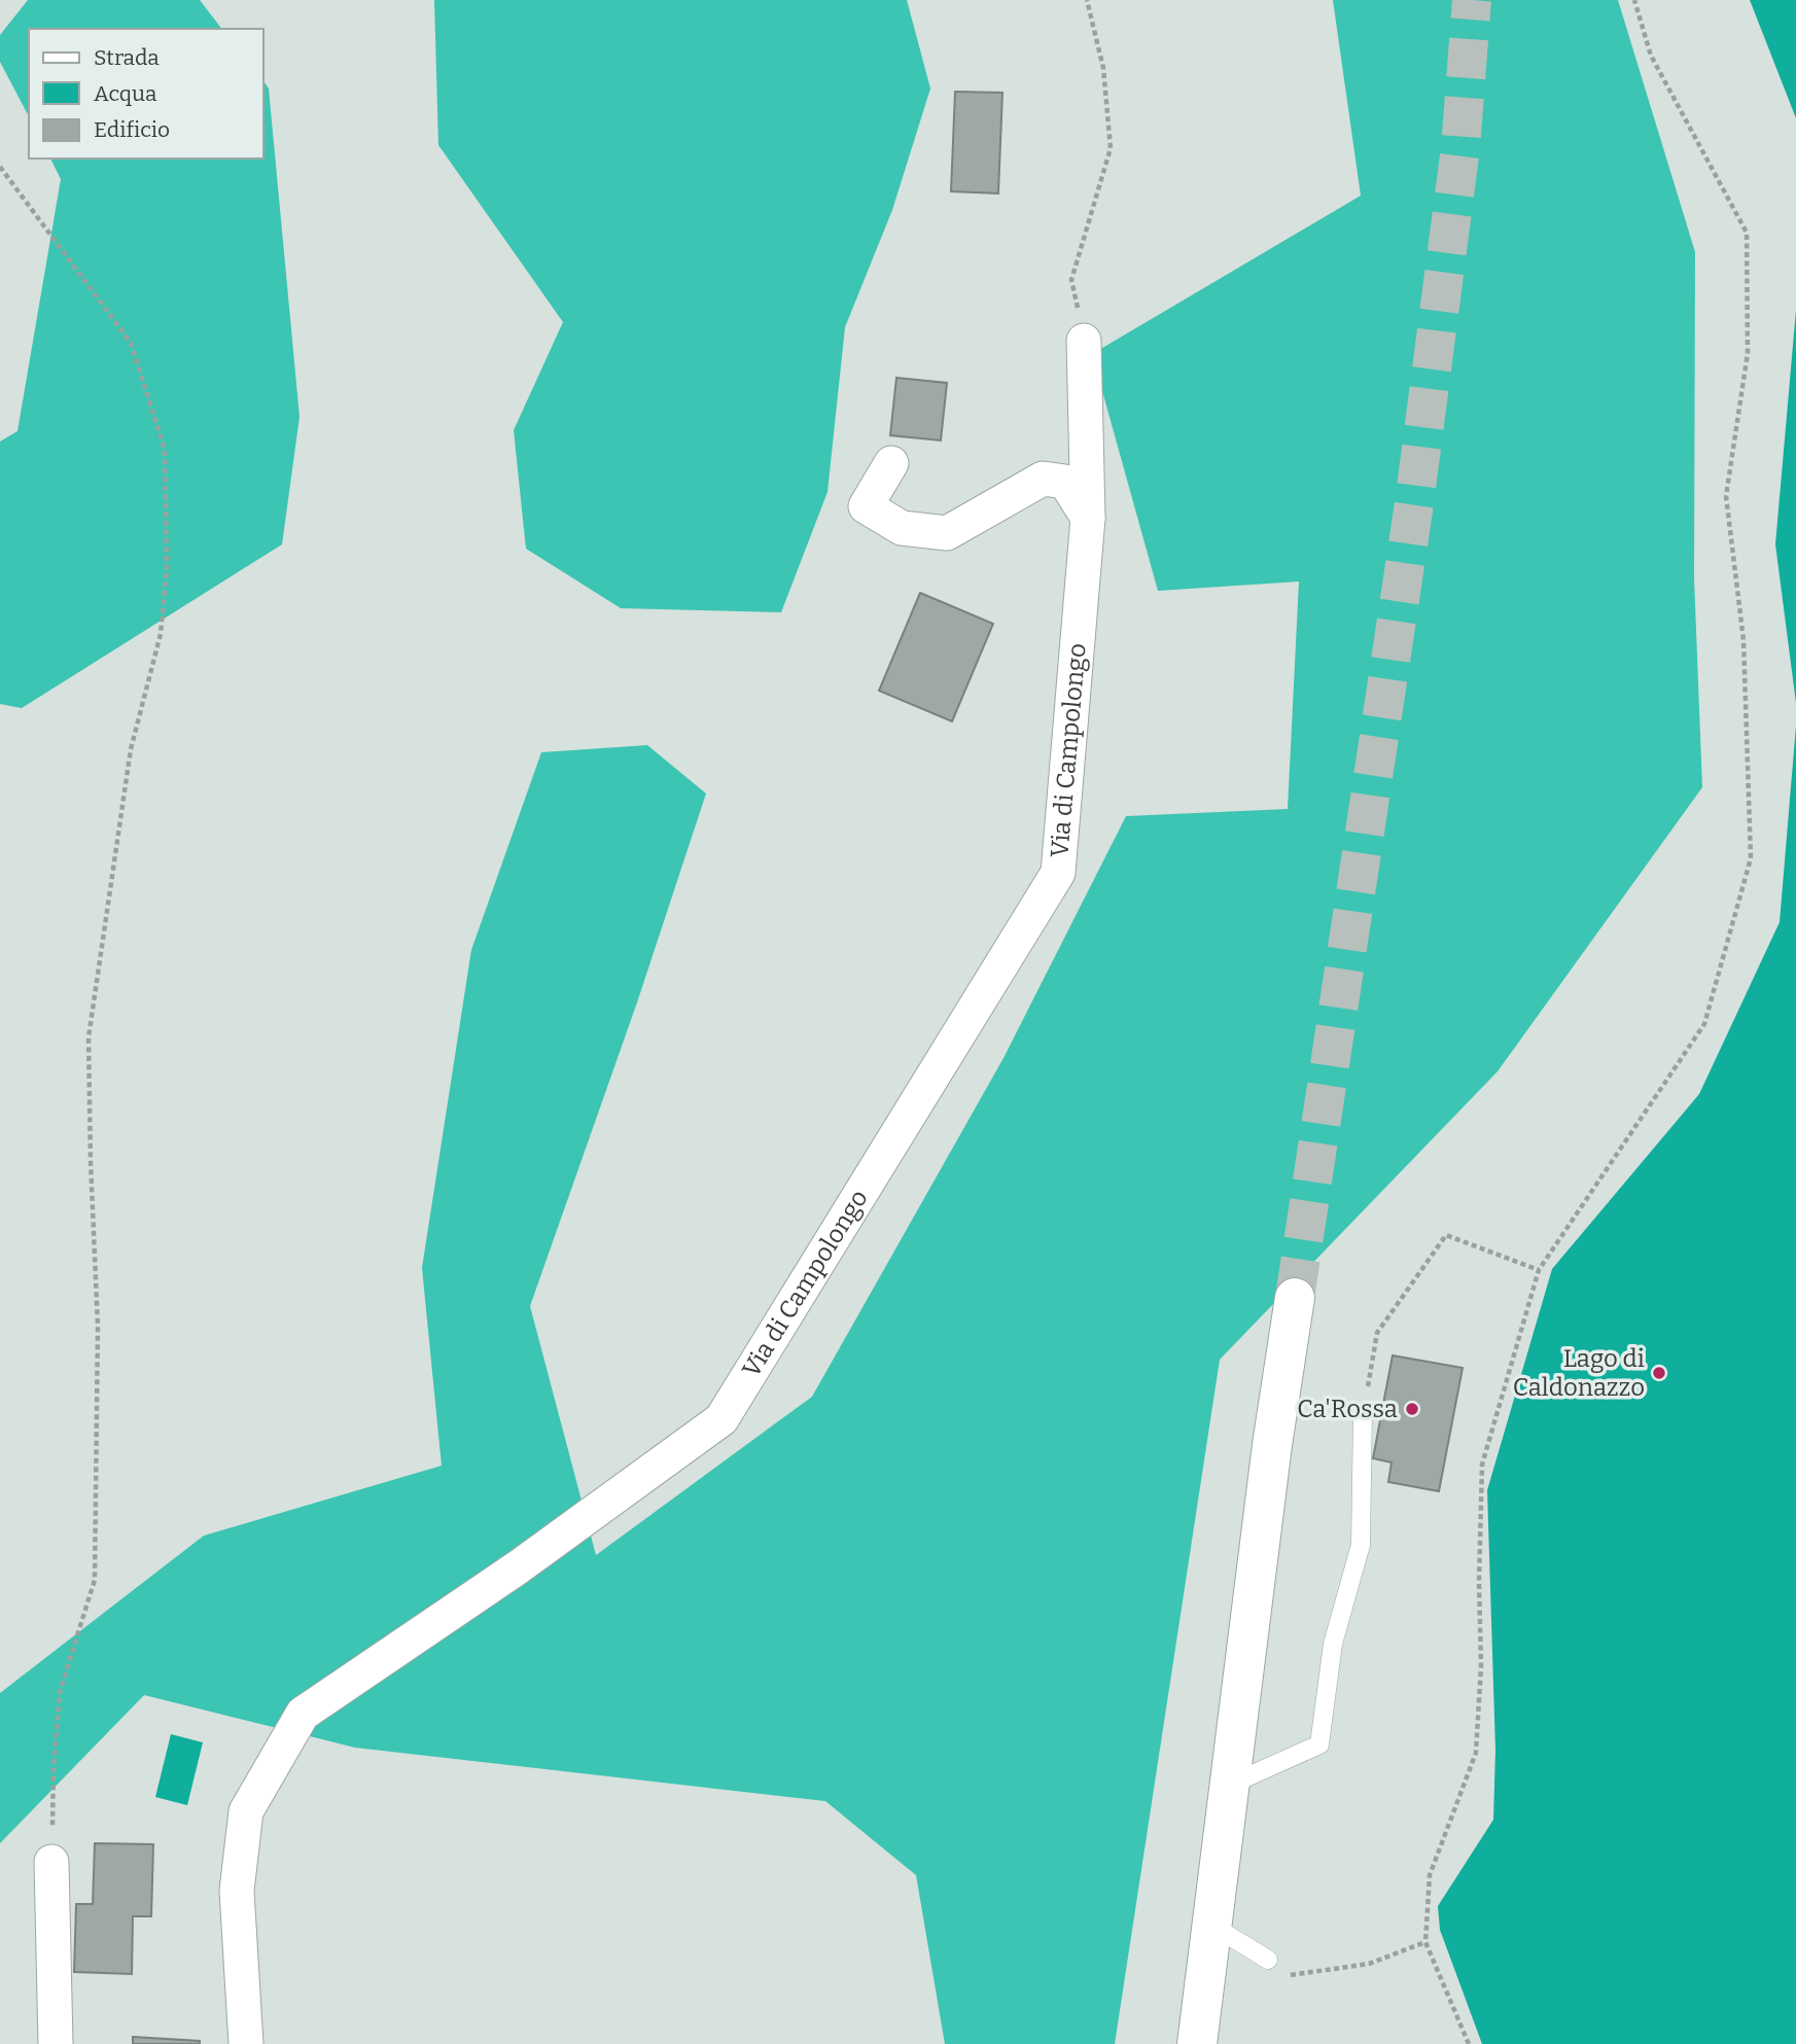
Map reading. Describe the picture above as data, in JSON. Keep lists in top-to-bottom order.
{
  "streets": {
    "street": ["Via di Campolongo"]
  },
  "places": ["Lago di Caldonazzo", "Ca'Rossa"],
  "legend": ["Strada", "Acqua", "Edificio"]
}
